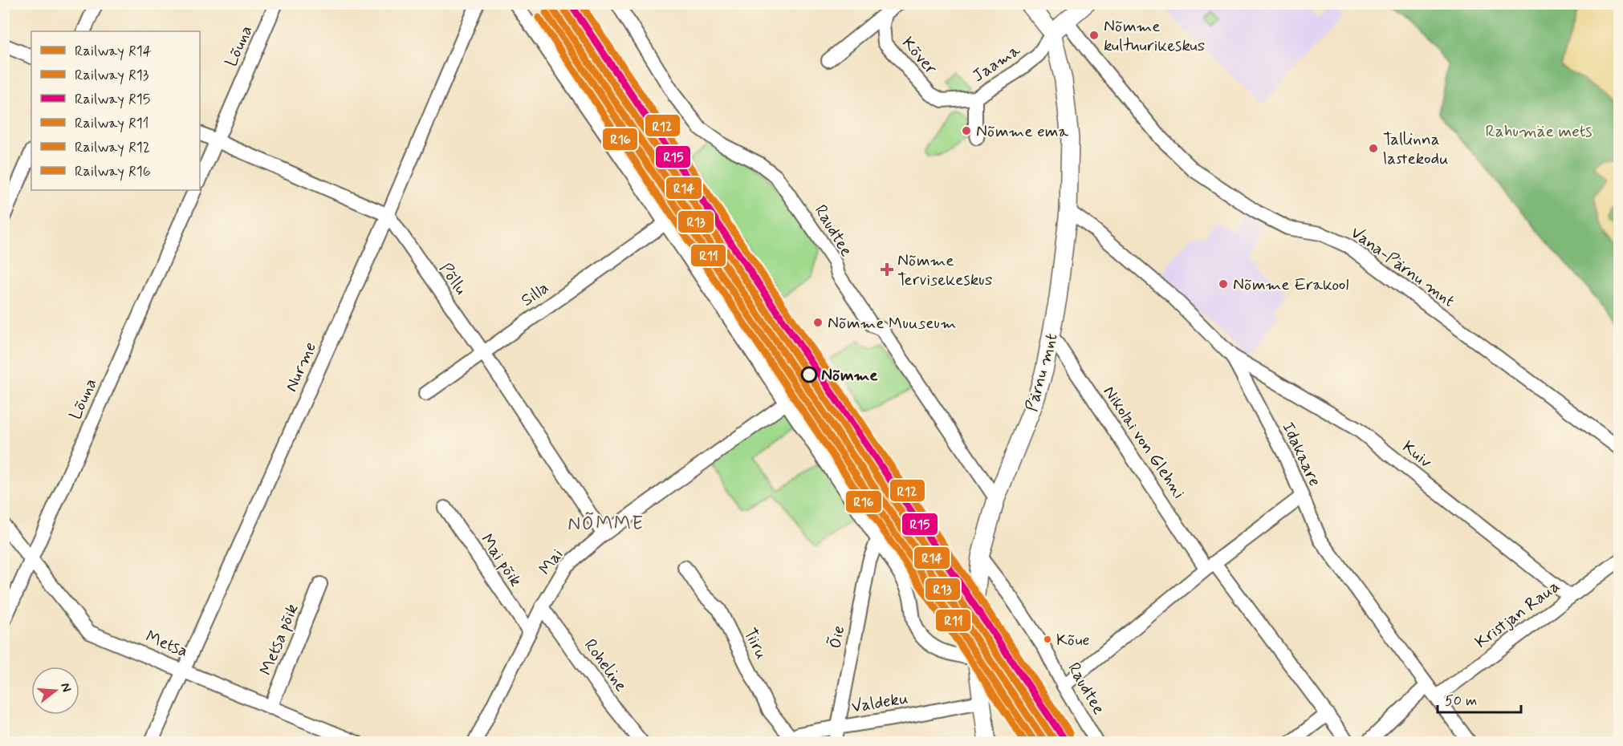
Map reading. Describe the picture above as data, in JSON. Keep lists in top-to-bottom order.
{
  "streets": {
    "main road": ["Pärnu mnt"],
    "street": [
      "Lõuna",
      "Kõver",
      "Jaama",
      "Raudtee",
      "Vana-Pärnu mnt",
      "Põllu",
      "Silla",
      "Nurme",
      "Nikolai von Glehni",
      "Idakaare",
      "Kuiv",
      "Mai põik",
      "Mai",
      "Kristjan Raua",
      "Õie",
      "Metsa põik",
      "Metsa",
      "Tiiru",
      "Roheline",
      "Valdeku"
    ]
  },
  "crossings": [
    ["Lõuna", "Metsa"],
    ["Kõver", "Jaama"],
    ["Jaama", "Pärnu mnt"],
    ["Raudtee", "Pärnu mnt"],
    ["Põllu", "Silla"],
    ["Põllu", "Nurme"],
    ["Põllu", "Mai"],
    ["Nurme", "Metsa"],
    ["Pärnu mnt", "Nikolai von Glehni"],
    ["Pärnu mnt", "Idakaare"],
    ["Pärnu mnt", "Valdeku"],
    ["Idakaare", "Kuiv"],
    ["Idakaare", "Kristjan Raua"],
    ["Kuiv", "Kristjan Raua"],
    ["Mai põik", "Mai"],
    ["Mai", "Roheline"],
    ["Õie", "Valdeku"],
    ["Metsa põik", "Metsa"],
    ["Tiiru", "Valdeku"]
  ],
  "districts": ["NÕMME"],
  "parks": ["Rahumäe mets"],
  "places": {
    "other": [
      "Nõmme kultuurikeskus",
      "Nõmme ema",
      "Tallinna lastekodu",
      "Nõmme Erakool",
      "Nõmme Muuseum",
      "Nõmme",
      "Kõue"
    ],
    "health": ["Nõmme Tervisekeskus"]
  },
  "lines": [
    "rail line R14",
    "rail line R15",
    "rail line R12",
    "rail line R13",
    "rail line R11",
    "rail line R16"
  ],
  "legend": [
    "Railway R14",
    "Railway R13",
    "Railway R15",
    "Railway R11",
    "Railway R12",
    "Railway R16"
  ],
  "scale_bar": "50 m",
  "north": "right"
}
